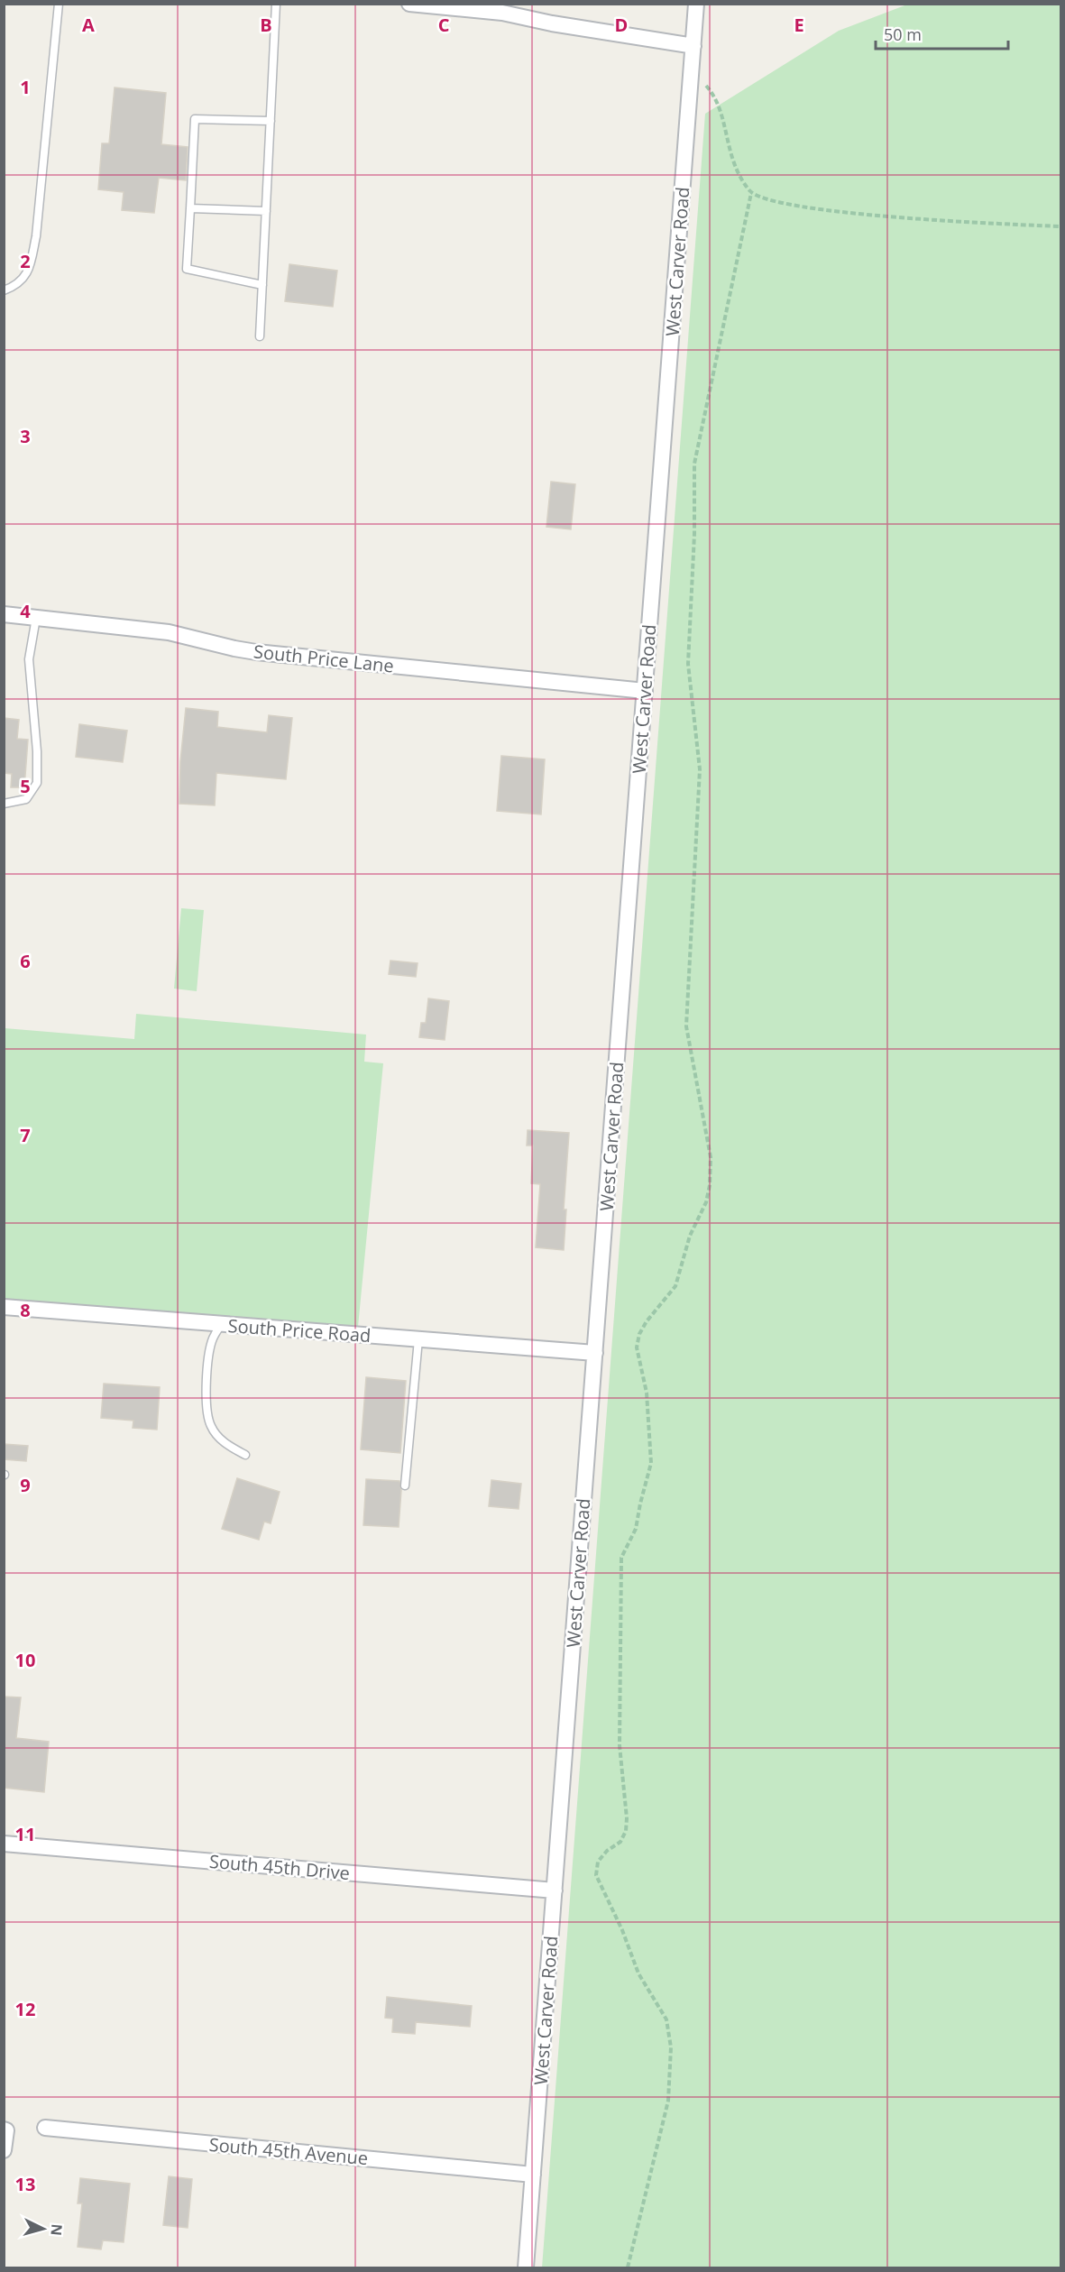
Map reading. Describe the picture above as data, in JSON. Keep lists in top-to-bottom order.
{
  "streets": {
    "street": [
      "West Carver Road",
      "South Price Lane",
      "South Price Road",
      "South 45th Drive",
      "South 45th Avenue"
    ]
  },
  "crossings": [
    ["West Carver Road", "South Price Lane"],
    ["West Carver Road", "South Price Road"],
    ["West Carver Road", "South 45th Drive"],
    ["West Carver Road", "South 45th Avenue"]
  ],
  "scale_bar": "50 m",
  "north": "right",
  "grid": {
    "columns": [
      "A",
      "B",
      "C",
      "D",
      "E"
    ],
    "rows": [
      "1",
      "2",
      "3",
      "4",
      "5",
      "6",
      "7",
      "8",
      "9",
      "10",
      "11",
      "12",
      "13"
    ]
  }
}
